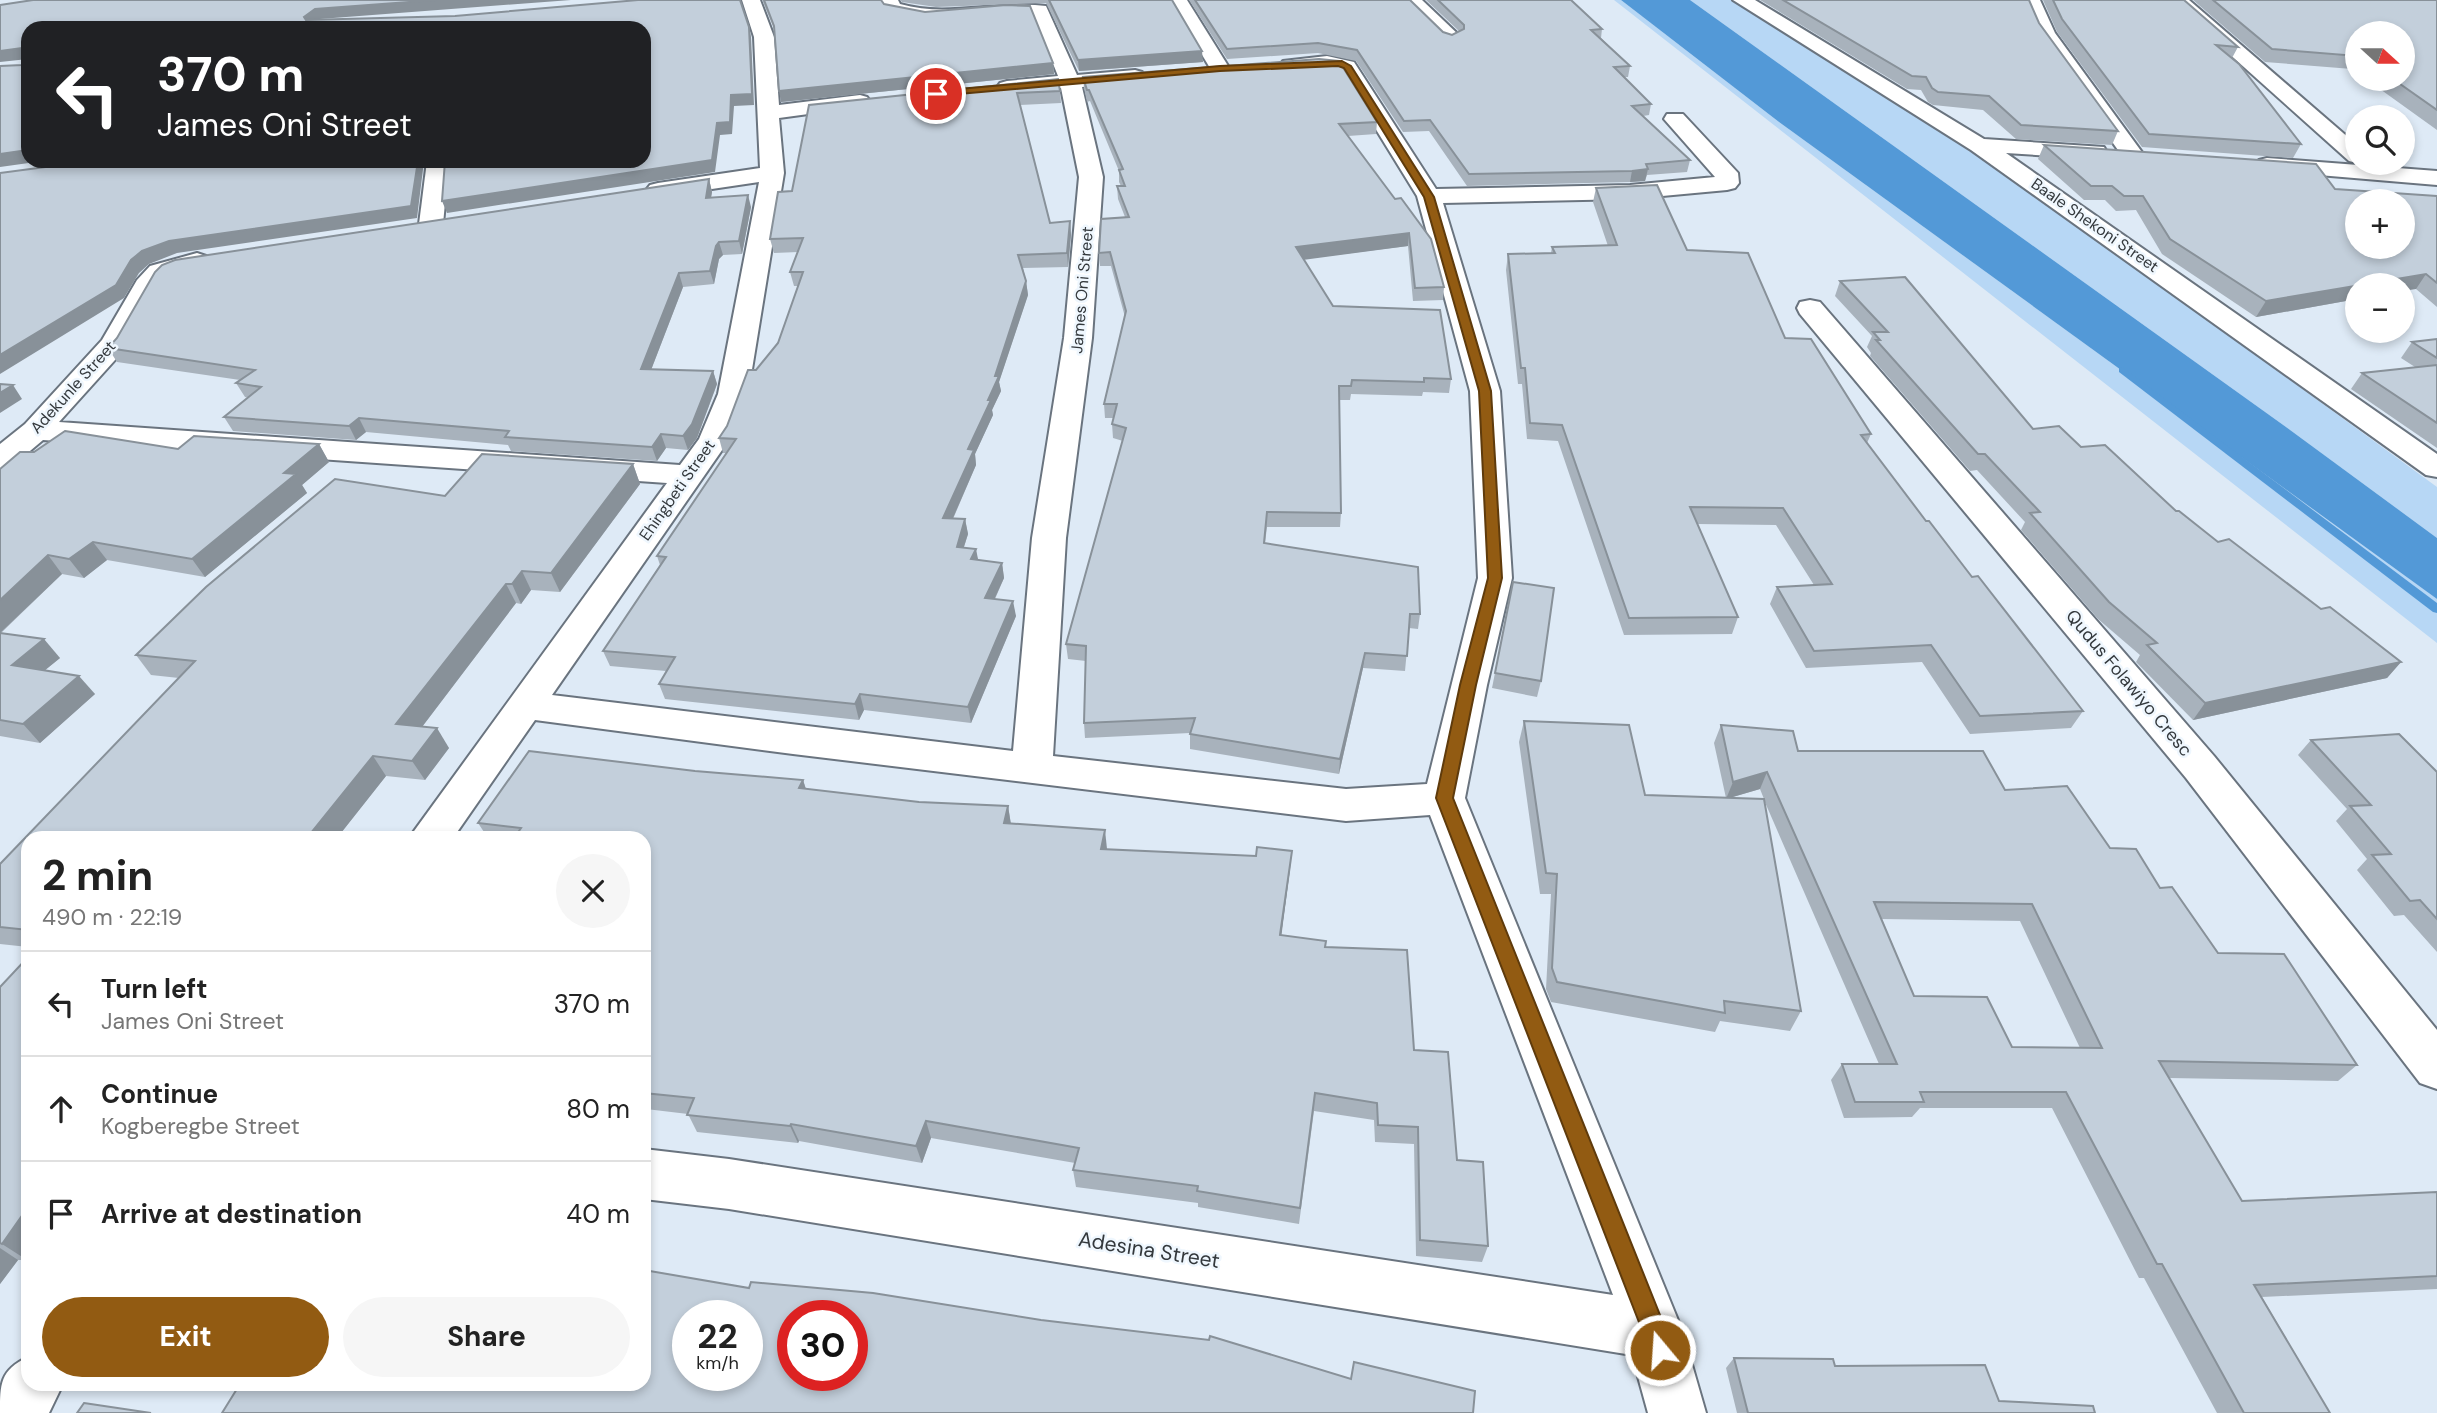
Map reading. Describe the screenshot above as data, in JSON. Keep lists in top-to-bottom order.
{
  "streets": {
    "street": [
      "Baale Shekoni Street",
      "James Oni Street",
      "Adekunle Street",
      "Ehingbeti Street",
      "Qudus Folawiyo Cresc",
      "Adesina Street"
    ]
  },
  "north": "right",
  "page": {
    "map_buttons": ["+", "−"],
    "turn": ["370 m", "James Oni Street"],
    "heading": ["2 min", "490 m · 22:19"],
    "list": [
      {
        "name": "Turn left",
        "note": "James Oni Street",
        "value": "370 m"
      },
      {
        "name": "Continue",
        "note": "Kogberegbe Street",
        "value": "80 m"
      },
      {
        "name": "Arrive at destination",
        "value": "40 m"
      }
    ],
    "buttons": ["Exit", "Share"],
    "speed": "22 km/h",
    "limit": "30"
  }
}
